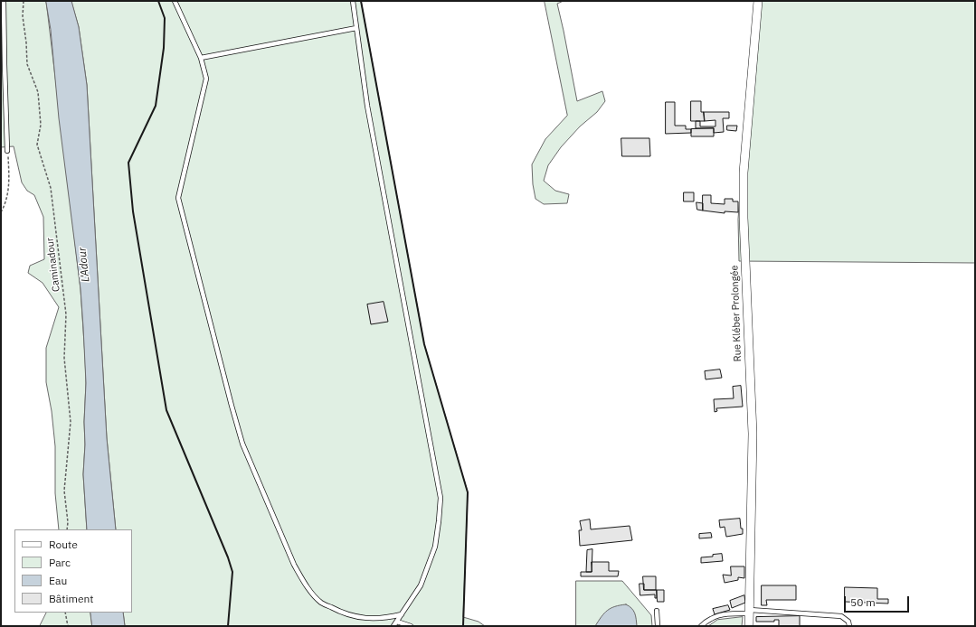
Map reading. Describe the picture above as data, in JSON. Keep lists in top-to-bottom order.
{
  "streets": {
    "street": ["Rue Kléber Prolongée"],
    "path": ["Caminadour"]
  },
  "water": ["L'Adour"],
  "legend": [
    "Route",
    "Parc",
    "Eau",
    "Bâtiment"
  ],
  "scale_bar": "50 m"
}
